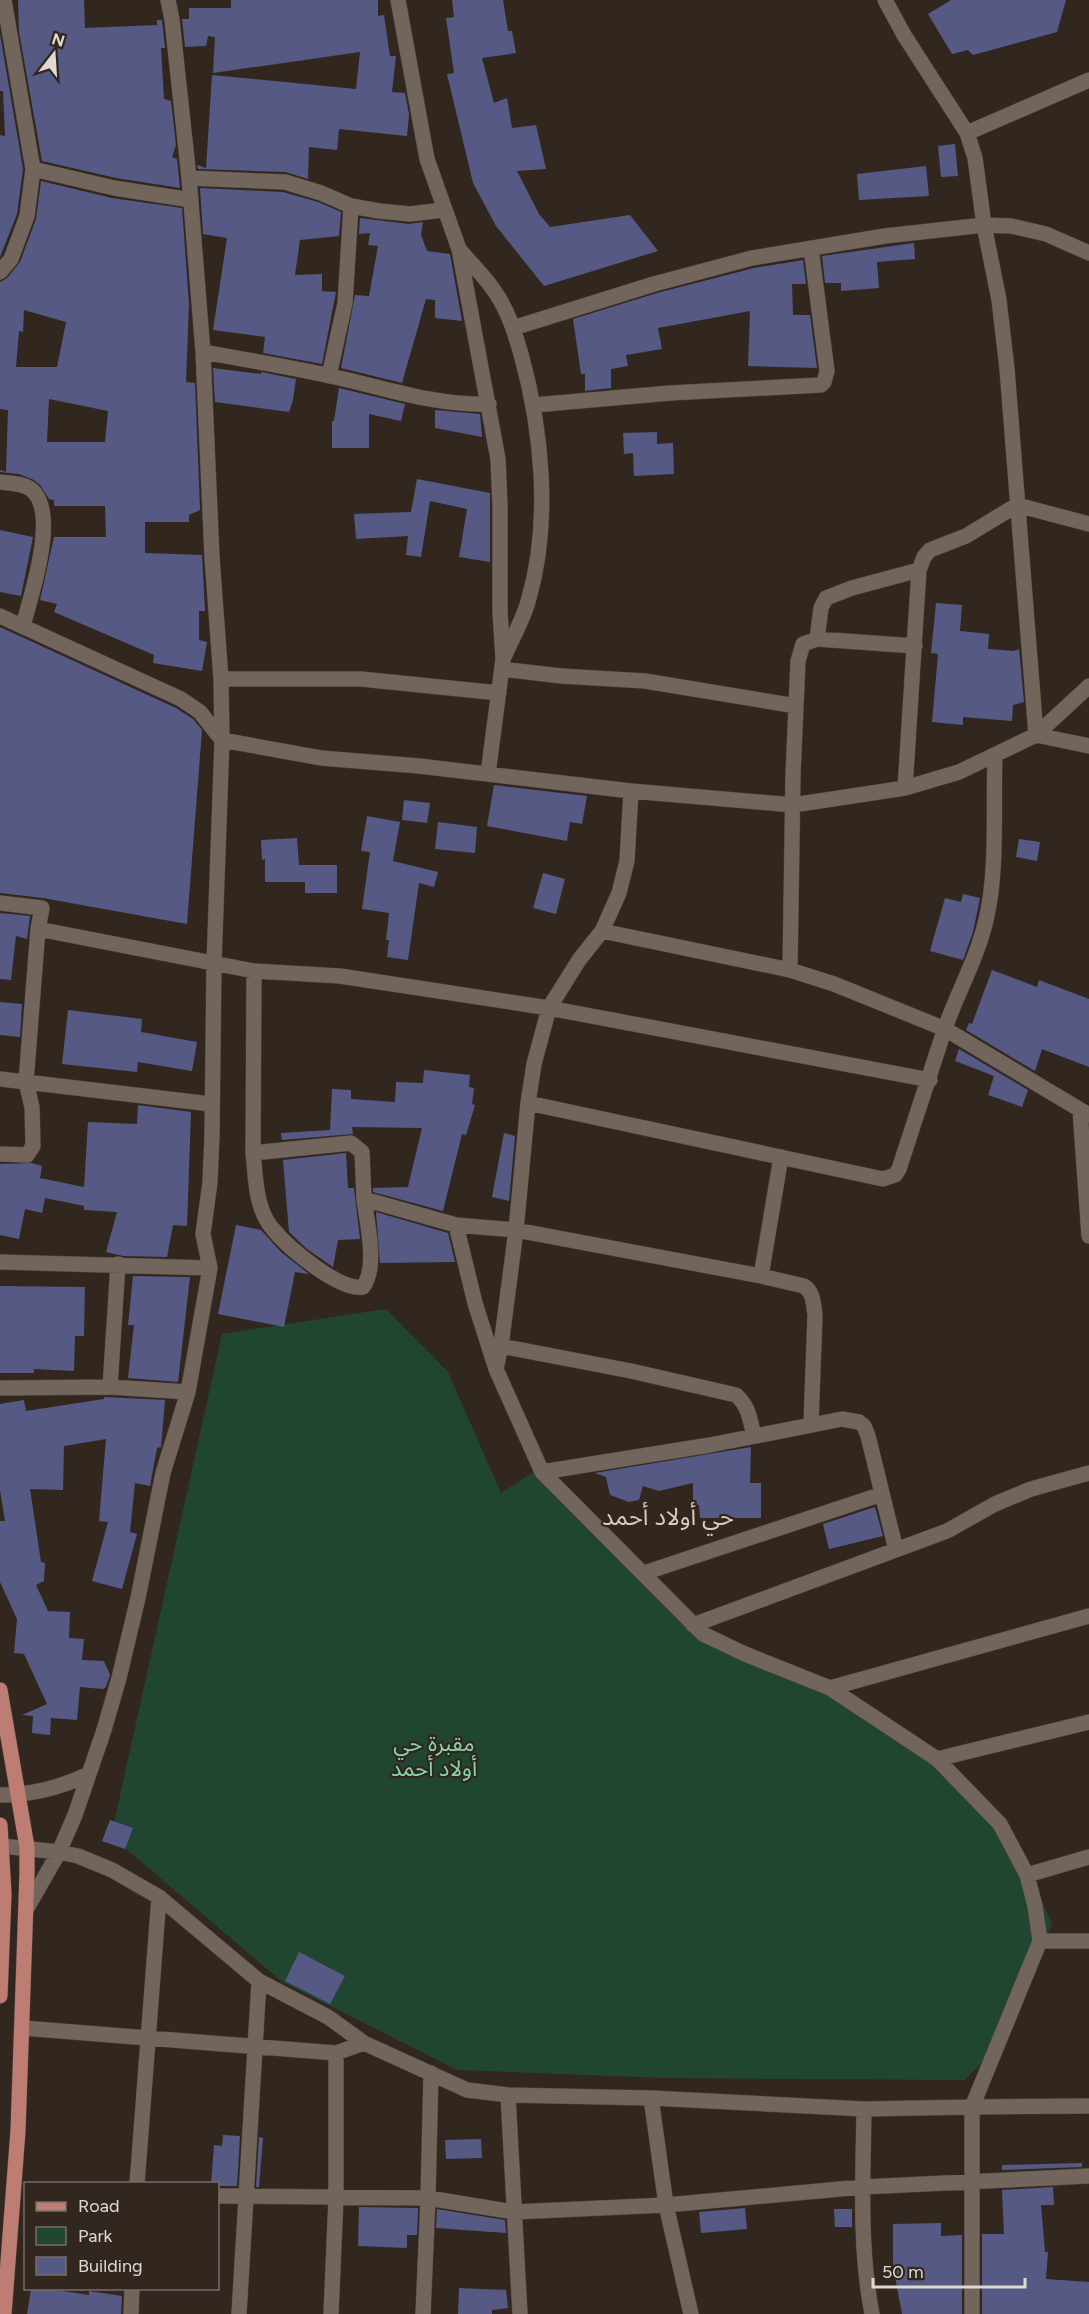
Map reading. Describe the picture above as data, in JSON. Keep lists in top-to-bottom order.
{
  "districts": ["حي أولاد أحمد"],
  "parks": ["مقبرة حي أولاد أحمد"],
  "legend": ["Road", "Park", "Building"],
  "scale_bar": "50 m",
  "north": "top"
}
